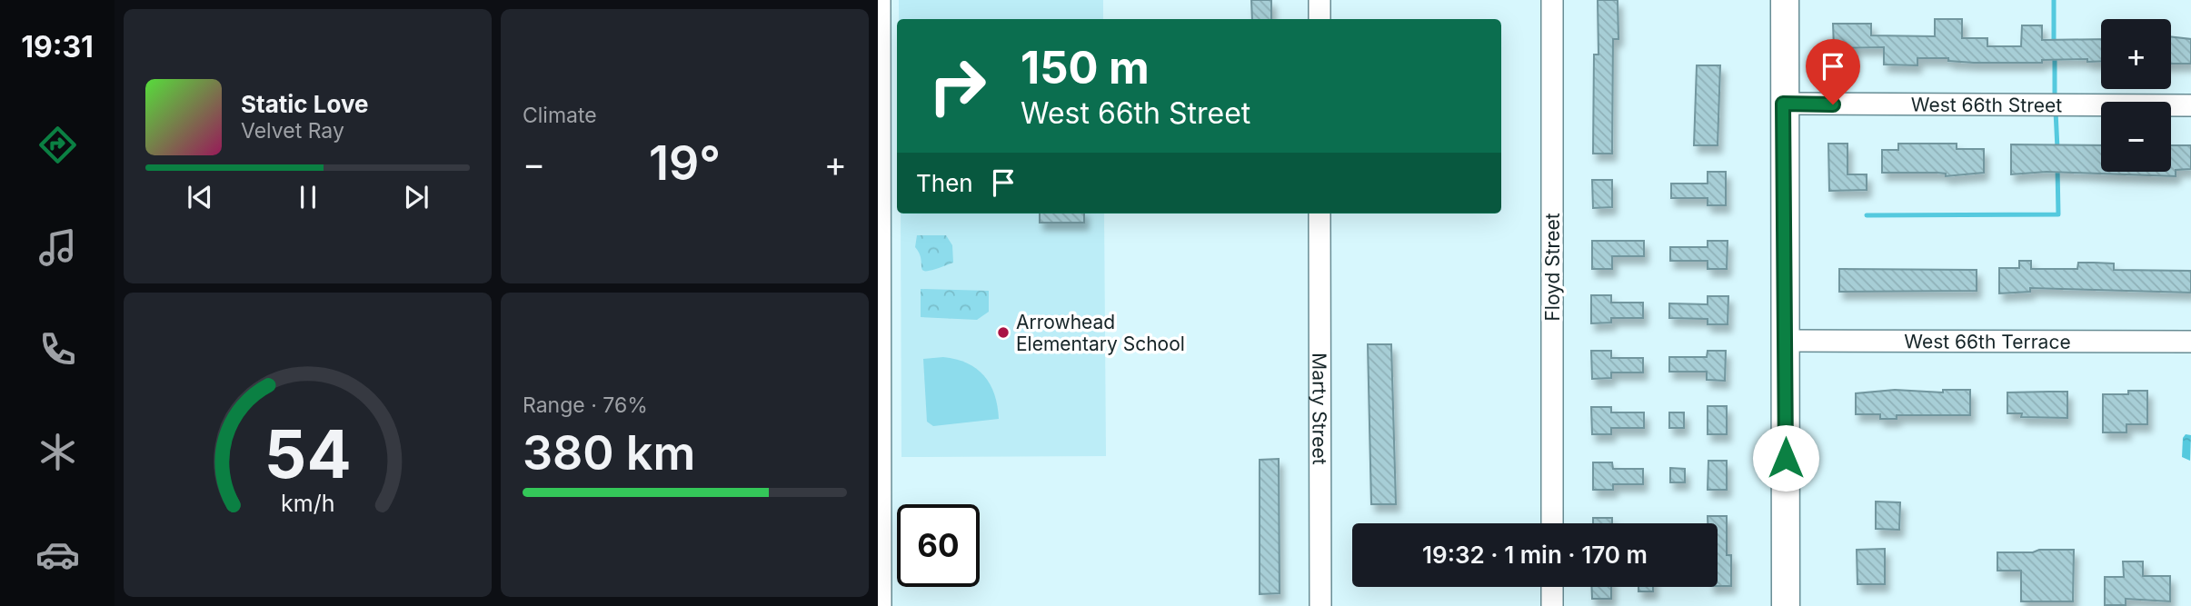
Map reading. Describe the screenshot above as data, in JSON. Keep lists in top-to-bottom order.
{
  "streets": {
    "street": [
      "West 66th Street",
      "Floyd Street",
      "West 66th Terrace",
      "Marty Street"
    ]
  },
  "places": ["Arrowhead Elementary School"],
  "page": {
    "tabs": "19:31",
    "tile": [
      "Climate",
      ["Range · 76%", "380 km"]
    ],
    "map_buttons": ["+", "−"],
    "turn": ["150 m", "West 66th Street"],
    "song": ["Static Love", "Velvet Ray"],
    "heat": ["−", "19°", "+"],
    "then": "Then",
    "limit": "60",
    "trip": "19:32 · 1 min · 170 m",
    "gauge": ["54", "km/h"]
  }
}
